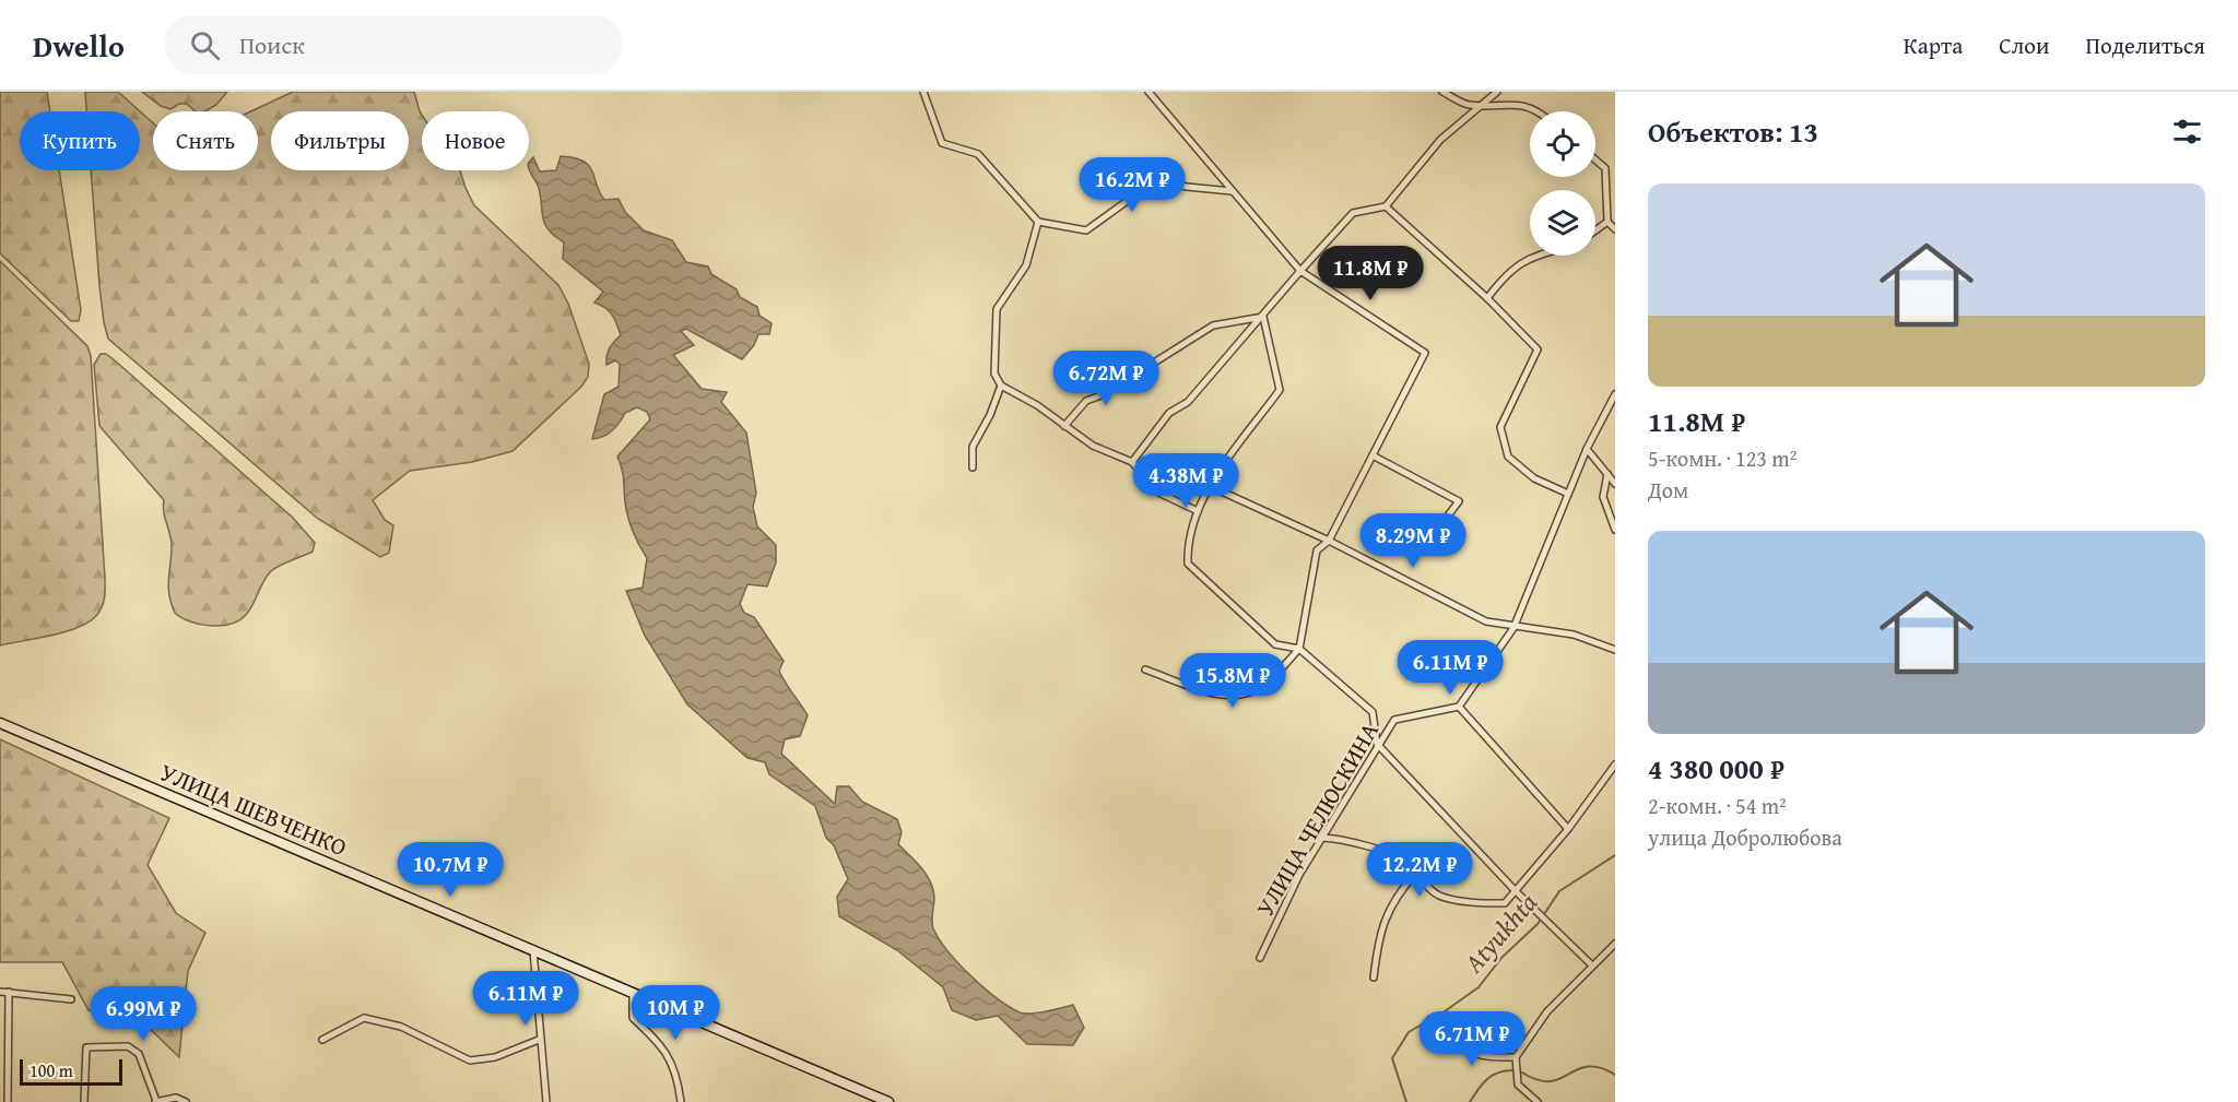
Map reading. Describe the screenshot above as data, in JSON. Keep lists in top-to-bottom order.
{
  "streets": {
    "street": ["УЛИЦА ШЕВЧЕНКО", "УЛИЦА ЧЕЛЮСКИНА"]
  },
  "water": ["Atyukhta"],
  "scale_bar": "100 m",
  "page": {
    "header": "Dwello",
    "search": "Поиск",
    "nav": ["Карта", "Слои", "Поделиться"],
    "heading": "Объектов: 13",
    "chip": [
      "Купить",
      "Снять",
      "Фильтры",
      "Новое"
    ],
    "price": [
      "16.2M ₽",
      "11.8M ₽",
      "6.72M ₽",
      "4.38M ₽",
      "8.29M ₽",
      "6.11M ₽",
      "15.8M ₽",
      "10.7M ₽",
      "12.2M ₽",
      "6.11M ₽",
      "10M ₽",
      "6.99M ₽",
      "6.71M ₽"
    ],
    "list": [
      {
        "name": "11.8M ₽",
        "note": "5-комн. · 123 m² · Дом"
      },
      {
        "name": "4 380 000 ₽",
        "note": "2-комн. · 54 m² · улица Добролюбова"
      }
    ],
    "scale": "100 m"
  }
}
